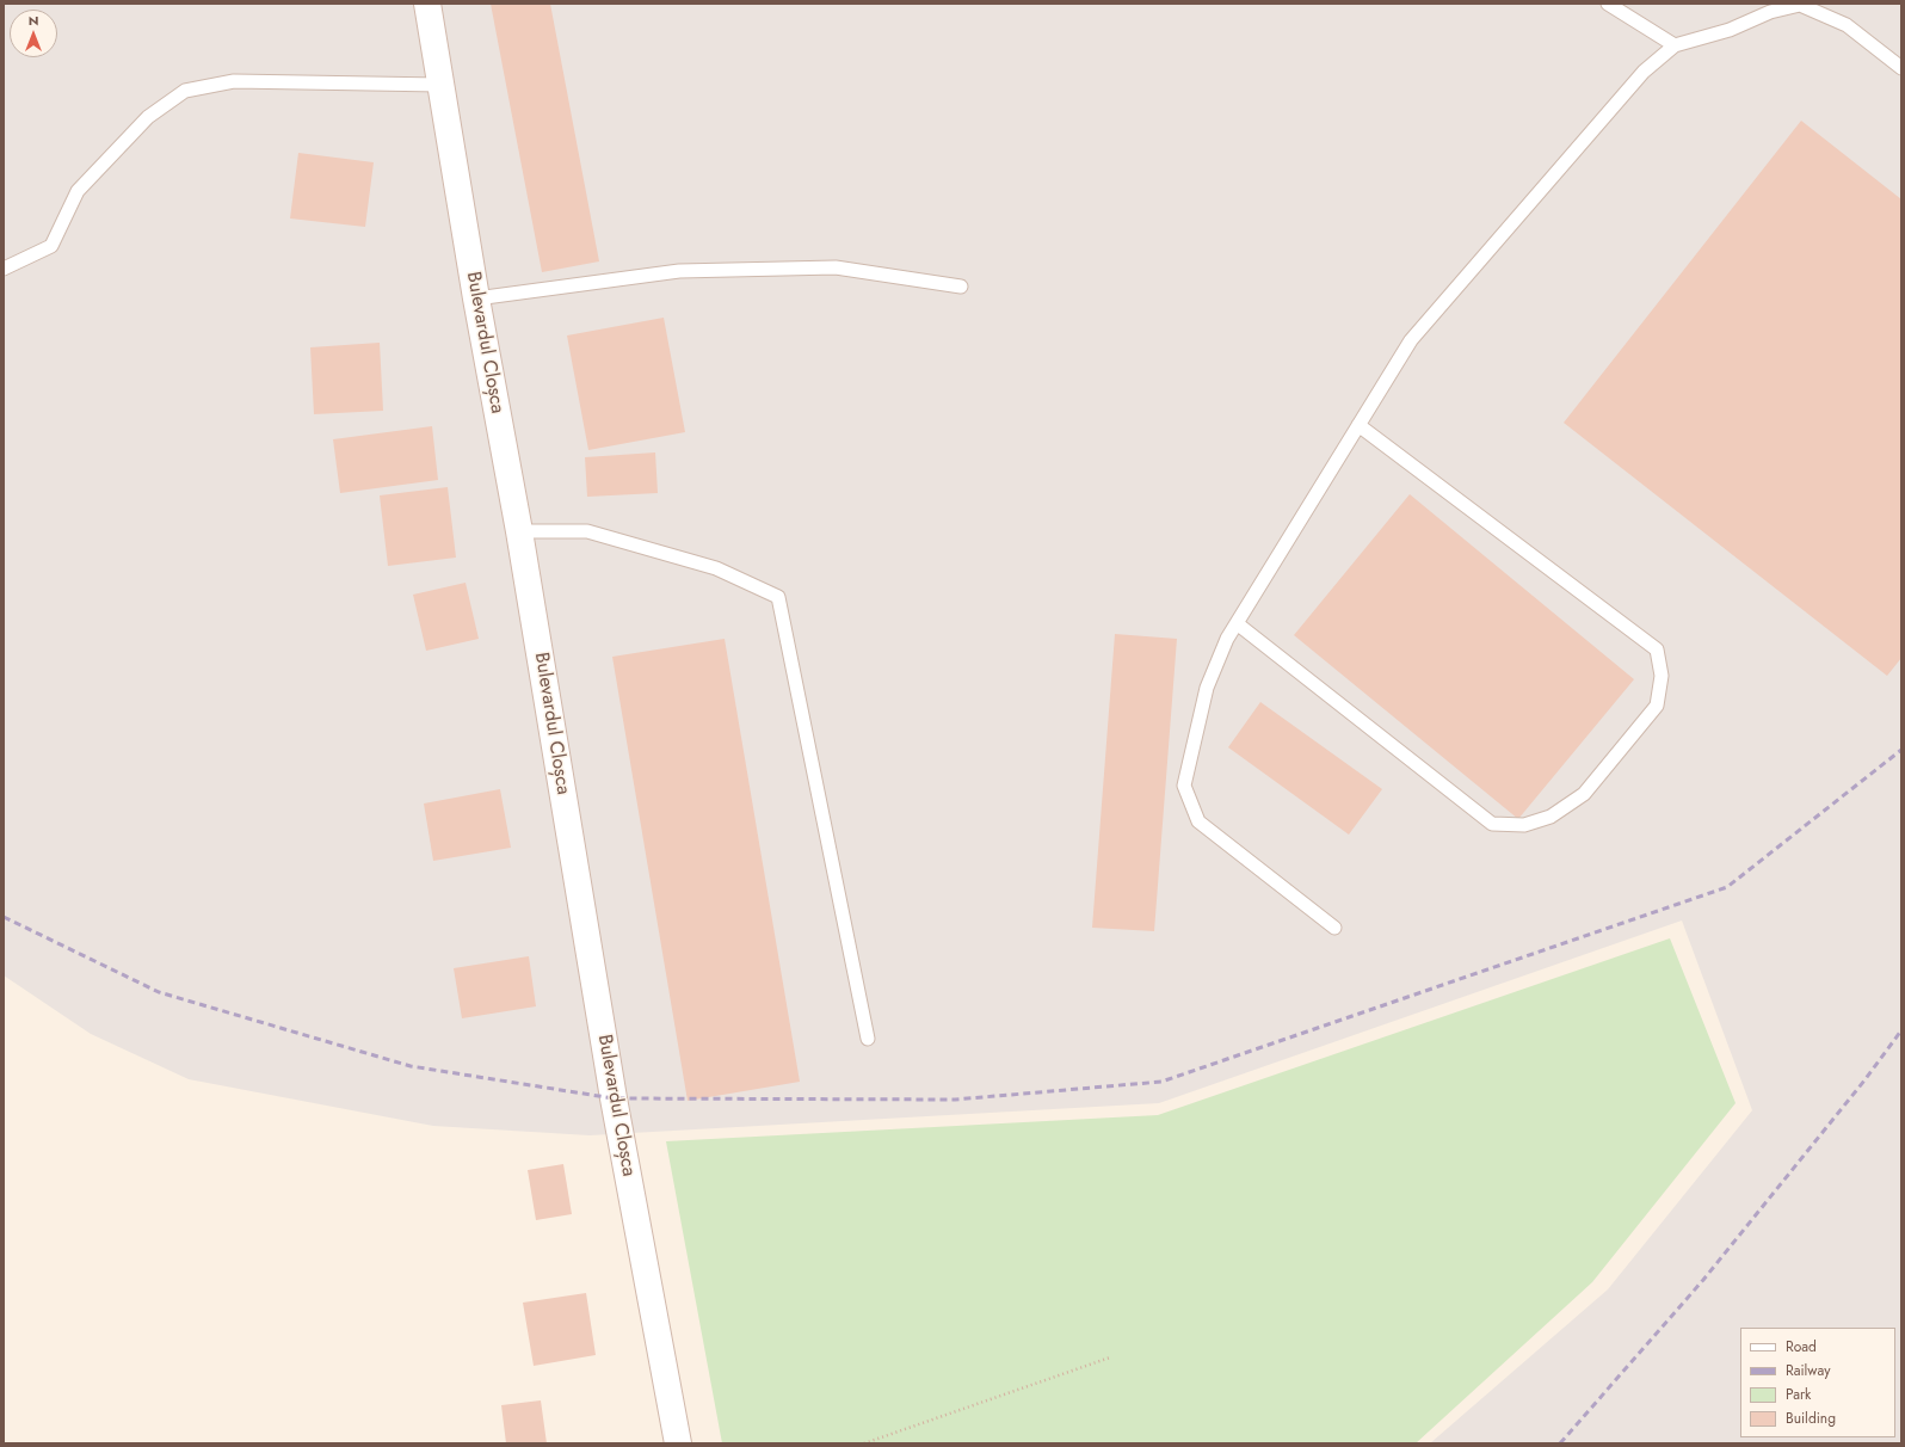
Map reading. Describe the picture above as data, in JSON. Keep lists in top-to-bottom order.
{
  "streets": {
    "main road": ["Bulevardul Cloșca"]
  },
  "legend": [
    "Road",
    "Railway",
    "Park",
    "Building"
  ],
  "north": "top"
}
